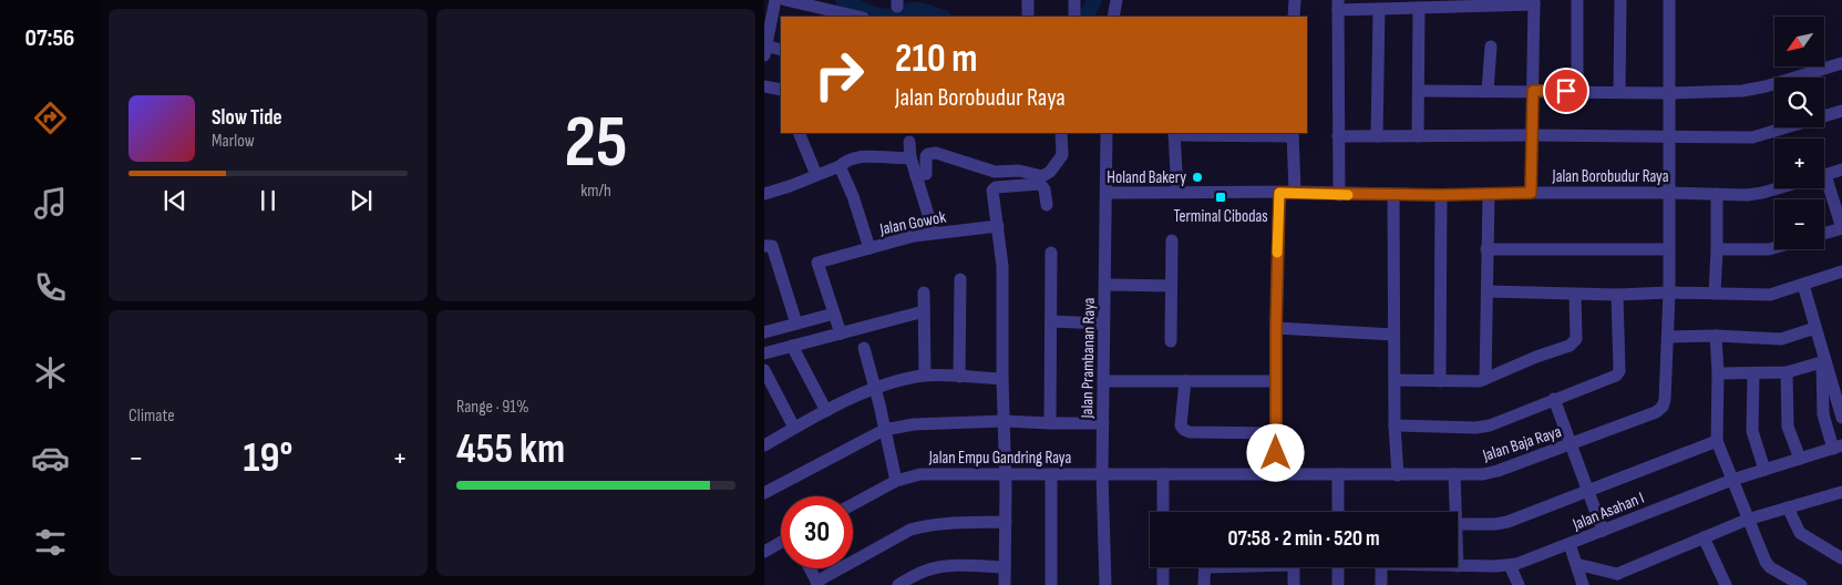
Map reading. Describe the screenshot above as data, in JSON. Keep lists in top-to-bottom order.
{
  "streets": {
    "street": [
      "Jalan Borobudur Raya",
      "Jalan Gowok",
      "Jalan Prambanan Raya",
      "Jalan Baja Raya",
      "Jalan Empu Gandring Raya",
      "Jalan Asahan I"
    ]
  },
  "crossings": [
    ["Jalan Borobudur Raya", "Jalan Prambanan Raya"],
    ["Jalan Borobudur Raya", "Jalan Baja Raya"],
    ["Jalan Prambanan Raya", "Jalan Baja Raya"],
    ["Jalan Prambanan Raya", "Jalan Empu Gandring Raya"],
    ["Jalan Baja Raya", "Jalan Empu Gandring Raya"]
  ],
  "places": {
    "other": ["Holand Bakery"],
    "transit": ["Terminal Cibodas"]
  },
  "north": "bottom left",
  "page": {
    "tabs": "07:56",
    "tile": [
      ["25", "km/h"],
      "Climate",
      ["Range · 91%", "455 km"]
    ],
    "map_buttons": ["+", "−"],
    "turn": ["210 m", "Jalan Borobudur Raya"],
    "song": ["Slow Tide", "Marlow"],
    "heat": ["−", "19°", "+"],
    "limit": "30",
    "trip": "07:58 · 2 min · 520 m"
  }
}
